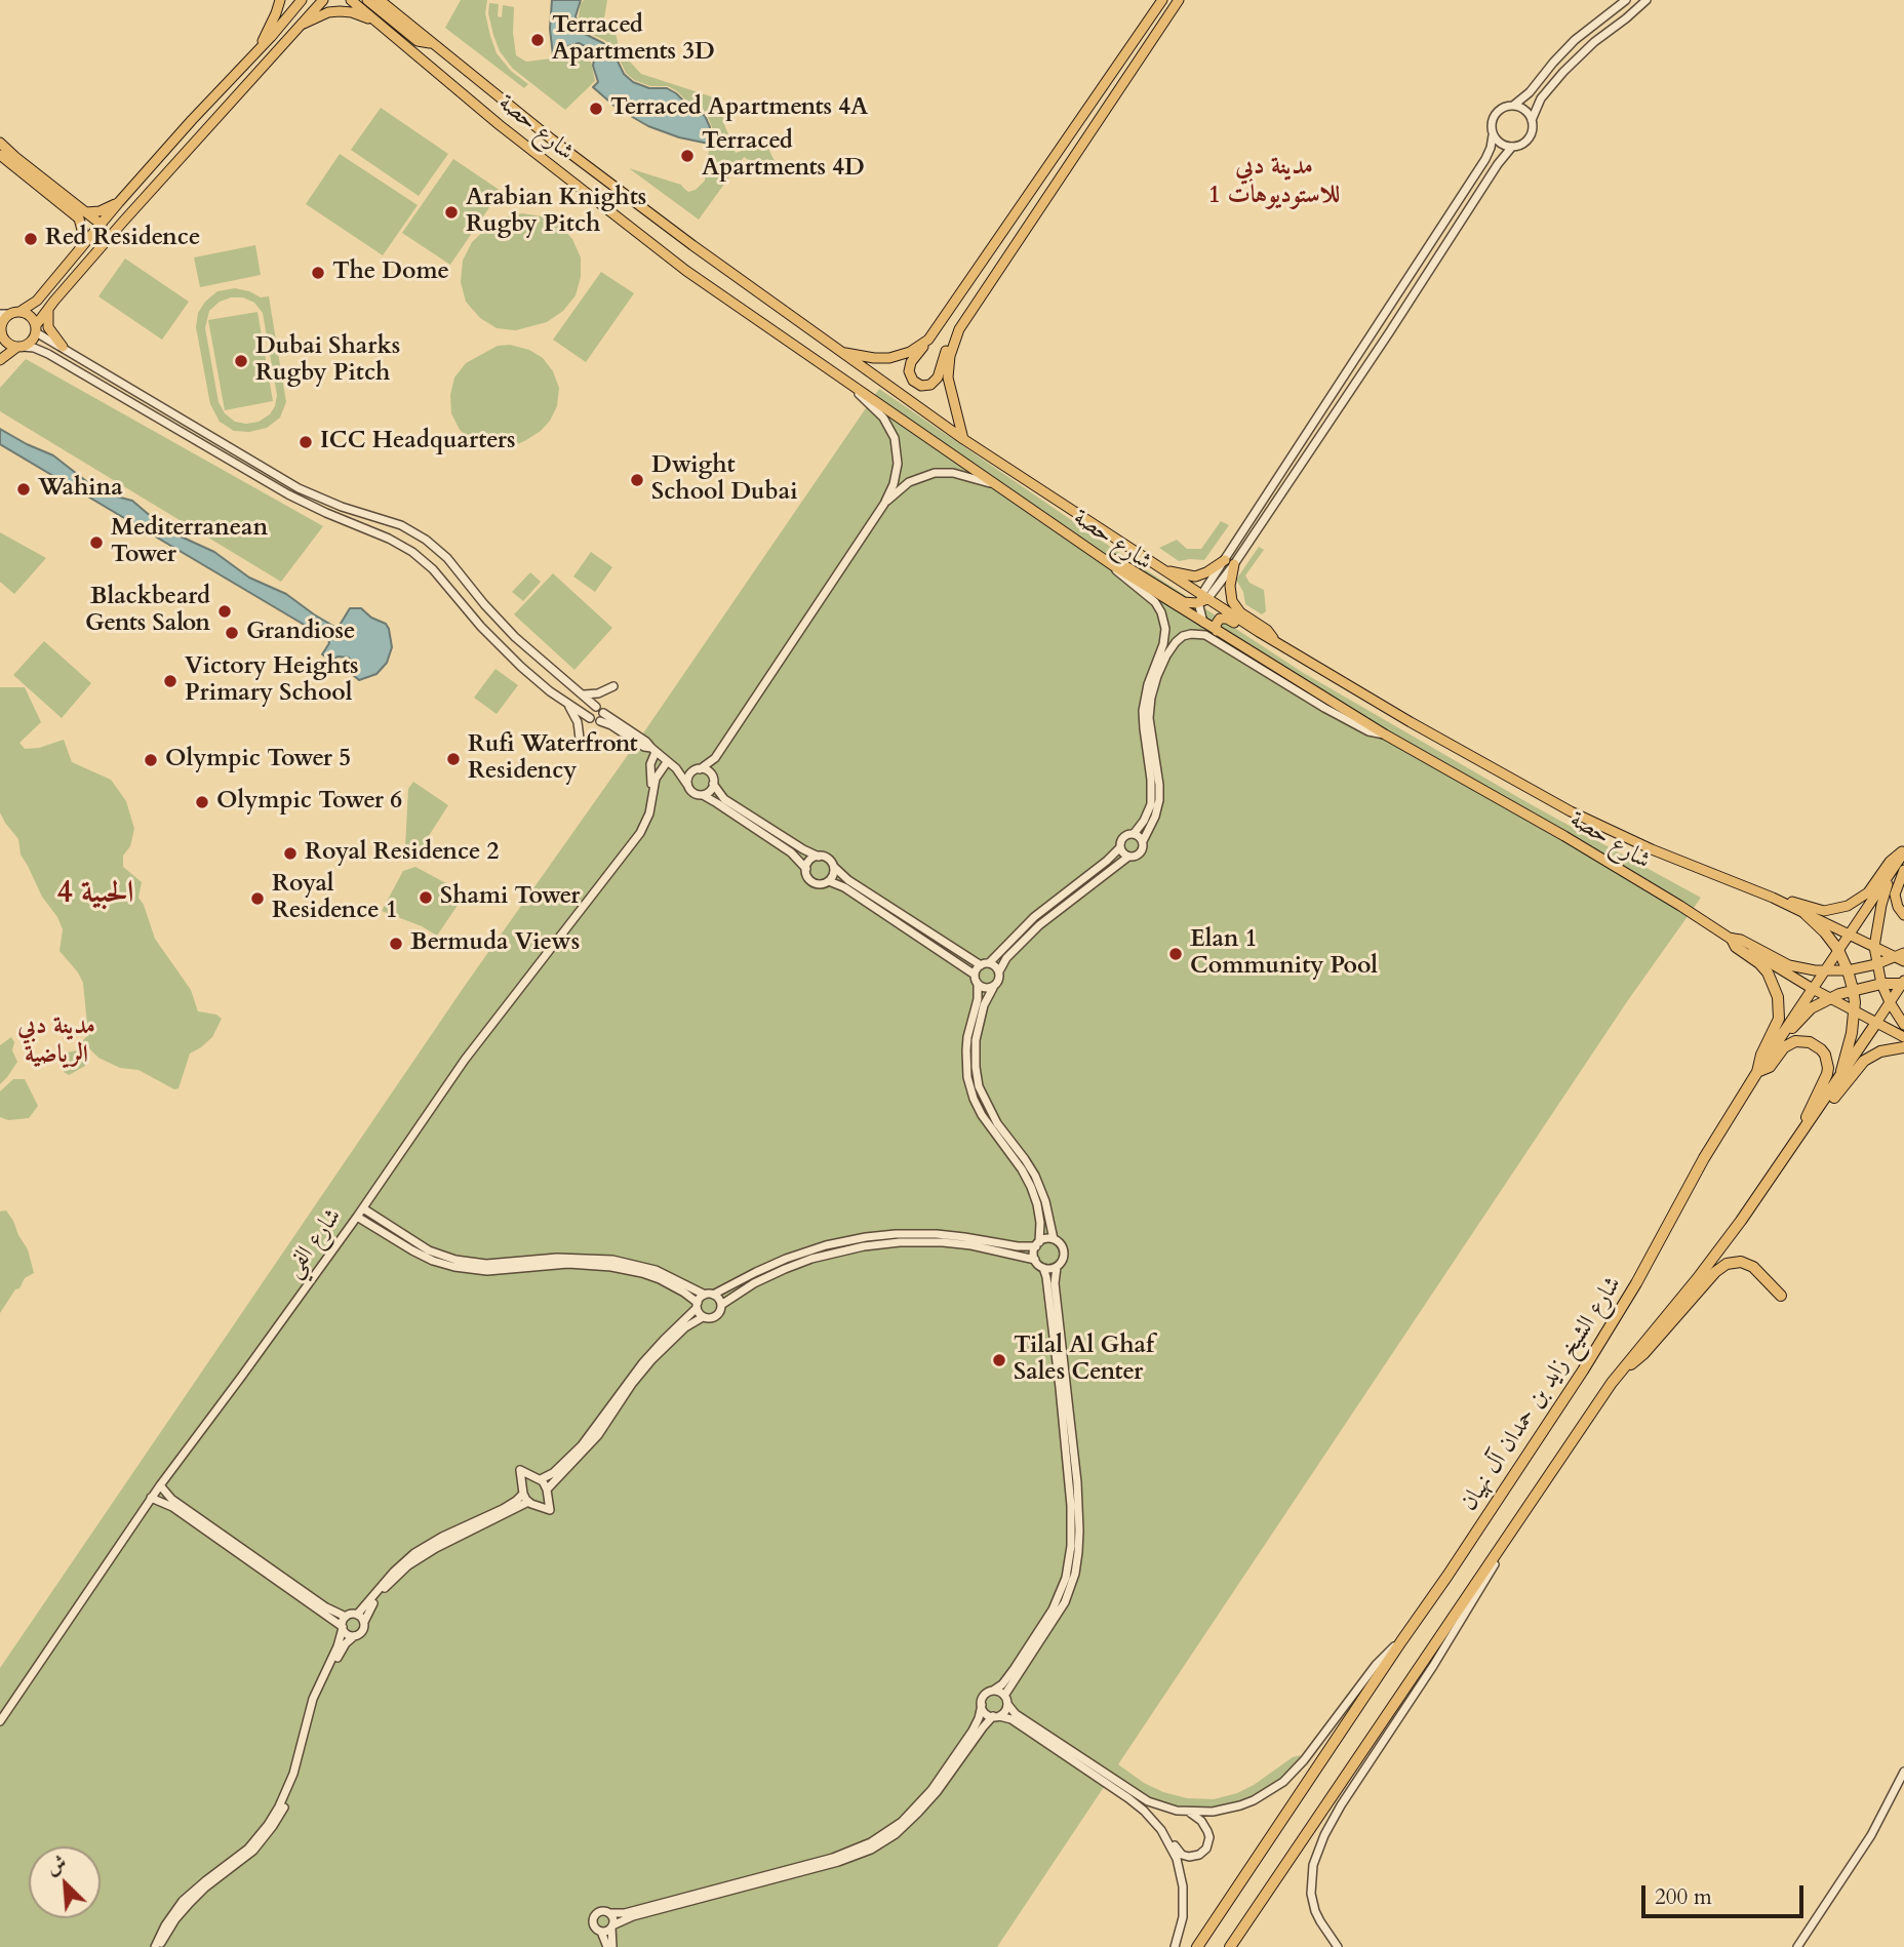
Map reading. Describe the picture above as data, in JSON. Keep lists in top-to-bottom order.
{
  "streets": {
    "highway": ["شارع الشيخ زايد بن حمدان آل نهيان"],
    "main road": ["شارع حصة"],
    "street": ["شارع الفي"]
  },
  "crossings": [
    ["شارع حصة", "شارع الشيخ زايد بن حمدان آل نهيان"]
  ],
  "districts": ["مدينة دبي للاستوديوهات 1", "الحبية 4", "مدينة دبي الرياضية"],
  "places": [
    "Terraced Apartments 3D",
    "Terraced Apartments 4A",
    "Terraced Apartments 4D",
    "Arabian Knights Rugby Pitch",
    "Red Residence",
    "The Dome",
    "Dubai Sharks Rugby Pitch",
    "ICC Headquarters",
    "Dwight School Dubai",
    "Wahina",
    "Mediterranean Tower",
    "Blackbeard Gents Salon",
    "Grandiose",
    "Victory Heights Primary School",
    "Rufi Waterfront Residency",
    "Olympic Tower 5",
    "Olympic Tower 6",
    "Royal Residence 2",
    "Shami Tower",
    "Royal Residence 1",
    "Bermuda Views",
    "Elan 1 Community Pool",
    "Tilal Al Ghaf Sales Center"
  ],
  "scale_bar": "200 m",
  "north": "top left"
}
